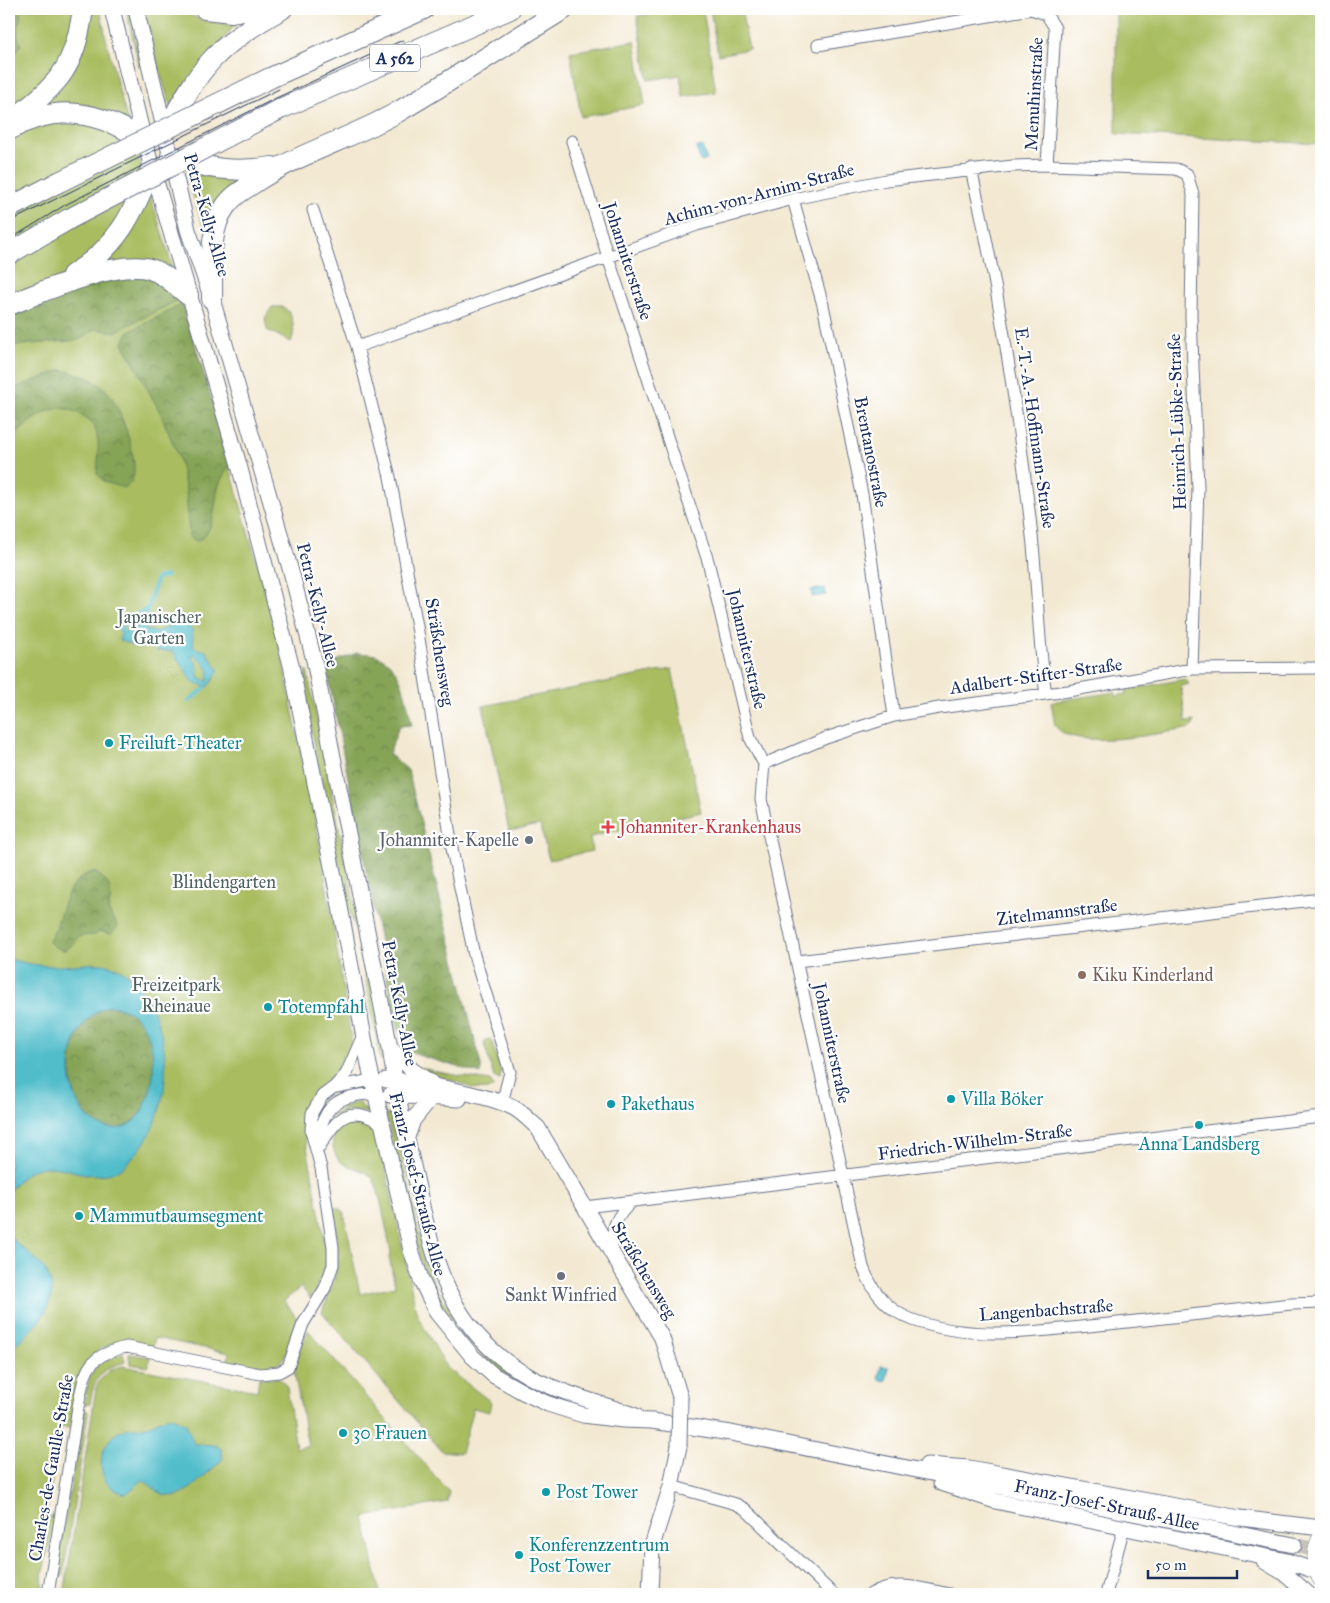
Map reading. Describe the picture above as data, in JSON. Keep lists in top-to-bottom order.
{
  "streets": {
    "highway": ["A 562"],
    "main road": ["Petra-Kelly-Allee", "Sträßchensweg", "Franz-Josef-Strauß-Allee"],
    "street": [
      "Menuhinstraße",
      "Achim-von-Arnim-Straße",
      "Johanniterstraße",
      "Heinrich-Lübke-Straße",
      "E.-T.-A.-Hoffmann-Straße",
      "Brentanostraße",
      "Adalbert-Stifter-Straße",
      "Zitelmannstraße",
      "Friedrich-Wilhelm-Straße",
      "Langenbachstraße",
      "Charles-de-Gaulle-Straße"
    ]
  },
  "crossings": [
    ["Menuhinstraße", "Achim-von-Arnim-Straße"],
    ["Achim-von-Arnim-Straße", "Johanniterstraße"],
    ["Achim-von-Arnim-Straße", "Heinrich-Lübke-Straße"],
    ["Achim-von-Arnim-Straße", "E.-T.-A.-Hoffmann-Straße"],
    ["Achim-von-Arnim-Straße", "Brentanostraße"],
    ["Achim-von-Arnim-Straße", "Sträßchensweg"],
    ["Petra-Kelly-Allee", "Sträßchensweg"],
    ["Petra-Kelly-Allee", "Franz-Josef-Strauß-Allee"],
    ["Johanniterstraße", "Adalbert-Stifter-Straße"],
    ["Johanniterstraße", "Zitelmannstraße"],
    ["Johanniterstraße", "Friedrich-Wilhelm-Straße"],
    ["Johanniterstraße", "Langenbachstraße"],
    ["Heinrich-Lübke-Straße", "Adalbert-Stifter-Straße"],
    ["E.-T.-A.-Hoffmann-Straße", "Adalbert-Stifter-Straße"],
    ["Brentanostraße", "Adalbert-Stifter-Straße"],
    ["Sträßchensweg", "Friedrich-Wilhelm-Straße"],
    ["Sträßchensweg", "Franz-Josef-Strauß-Allee"],
    ["Sträßchensweg", "Charles-de-Gaulle-Straße"],
    ["Friedrich-Wilhelm-Straße", "Langenbachstraße"],
    ["Franz-Josef-Strauß-Allee", "Charles-de-Gaulle-Straße"]
  ],
  "parks": ["Japanischer Garten", "Blindengarten", "Freizeitpark Rheinaue"],
  "places": {
    "other": [
      "Freiluft-Theater",
      "Johanniter-Kapelle",
      "Kiku Kinderland",
      "Totempfahl",
      "Villa Böker",
      "Pakethaus",
      "Anna Landsberg",
      "Mammutbaumsegment",
      "Sankt Winfried",
      "30 Frauen",
      "Post Tower",
      "Konferenzzentrum Post Tower"
    ],
    "health": ["Johanniter-Krankenhaus"]
  },
  "scale_bar": "50 m"
}
